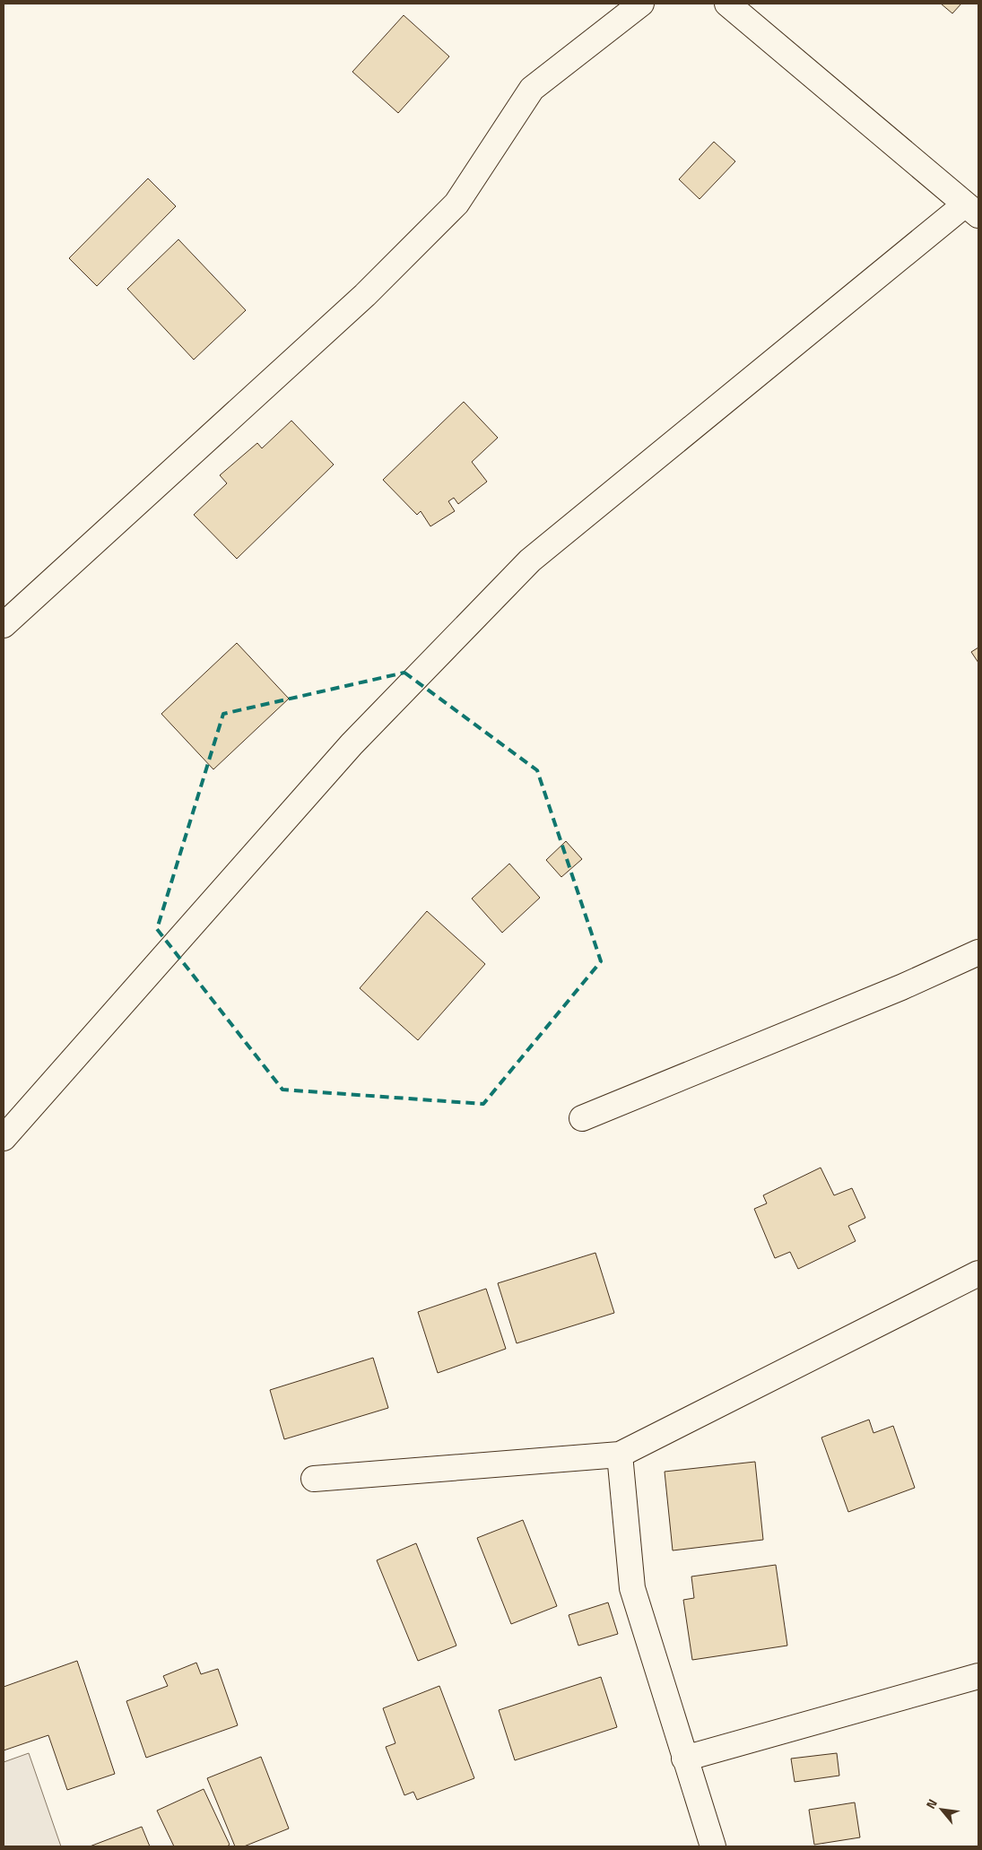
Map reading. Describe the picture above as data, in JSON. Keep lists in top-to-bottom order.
{
  "north": "top left"
}
